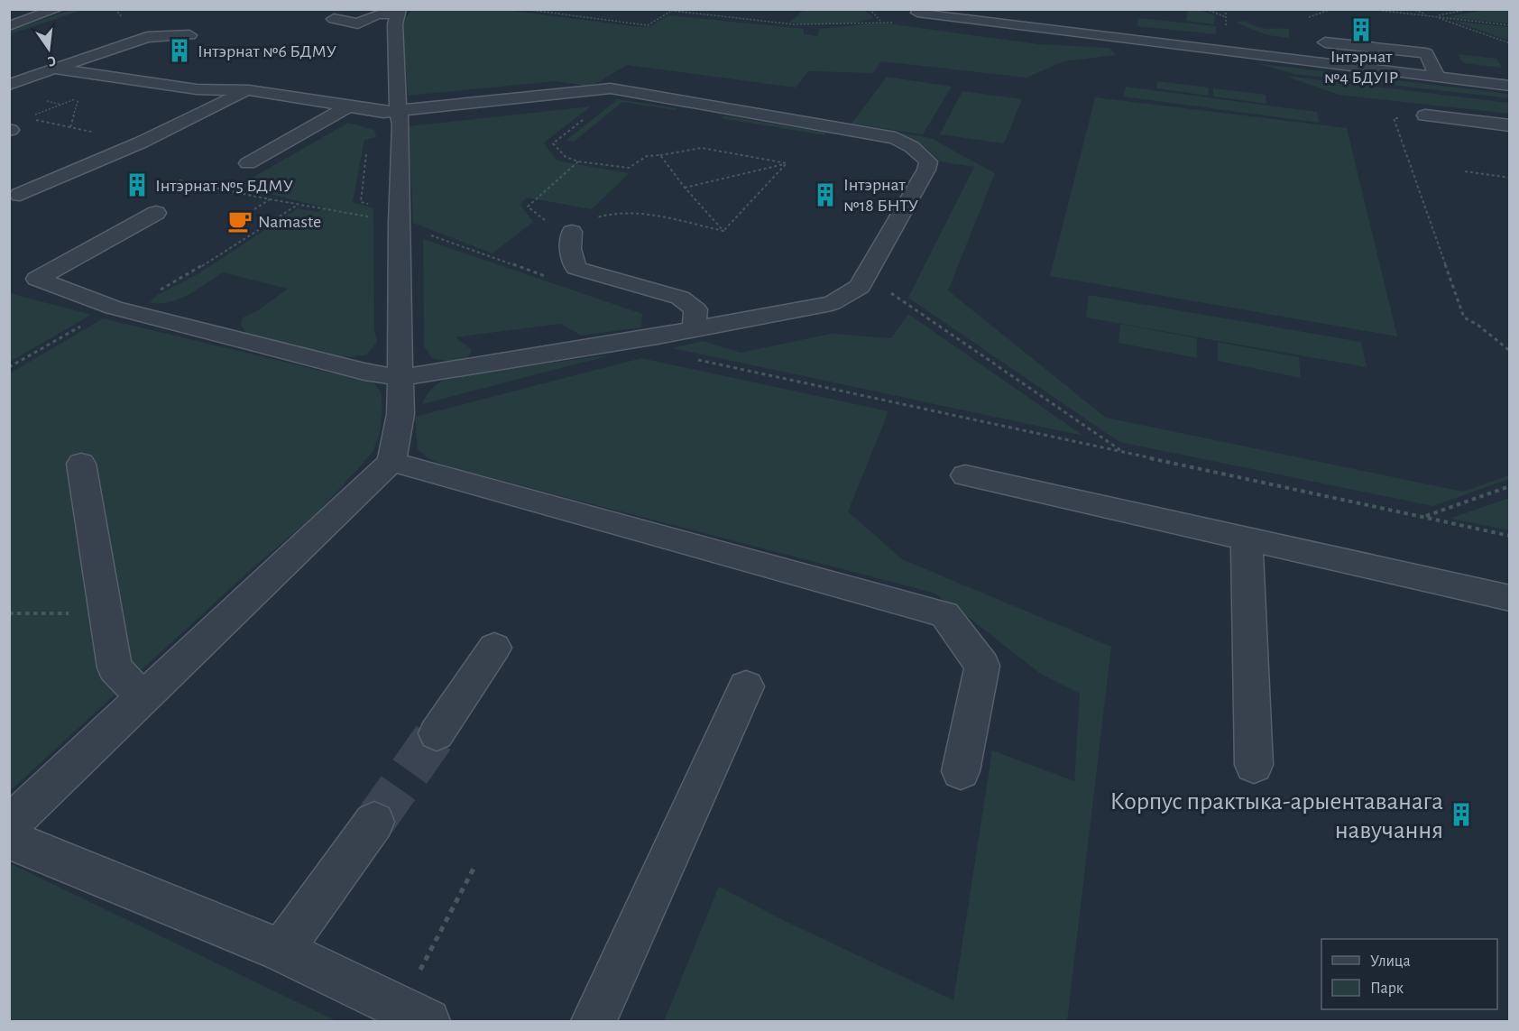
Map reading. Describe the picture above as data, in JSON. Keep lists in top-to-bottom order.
{
  "places": {
    "building": [
      "Інтэрнат №4 БДУІР",
      "Інтэрнат №6 БДМУ",
      "Інтэрнат №5 БДМУ",
      "Інтэрнат №18 БНТУ",
      "Корпус практыка-арыентаванага навучання"
    ],
    "cafe": ["Namaste"]
  },
  "legend": ["Улица", "Парк"],
  "north": "bottom"
}
